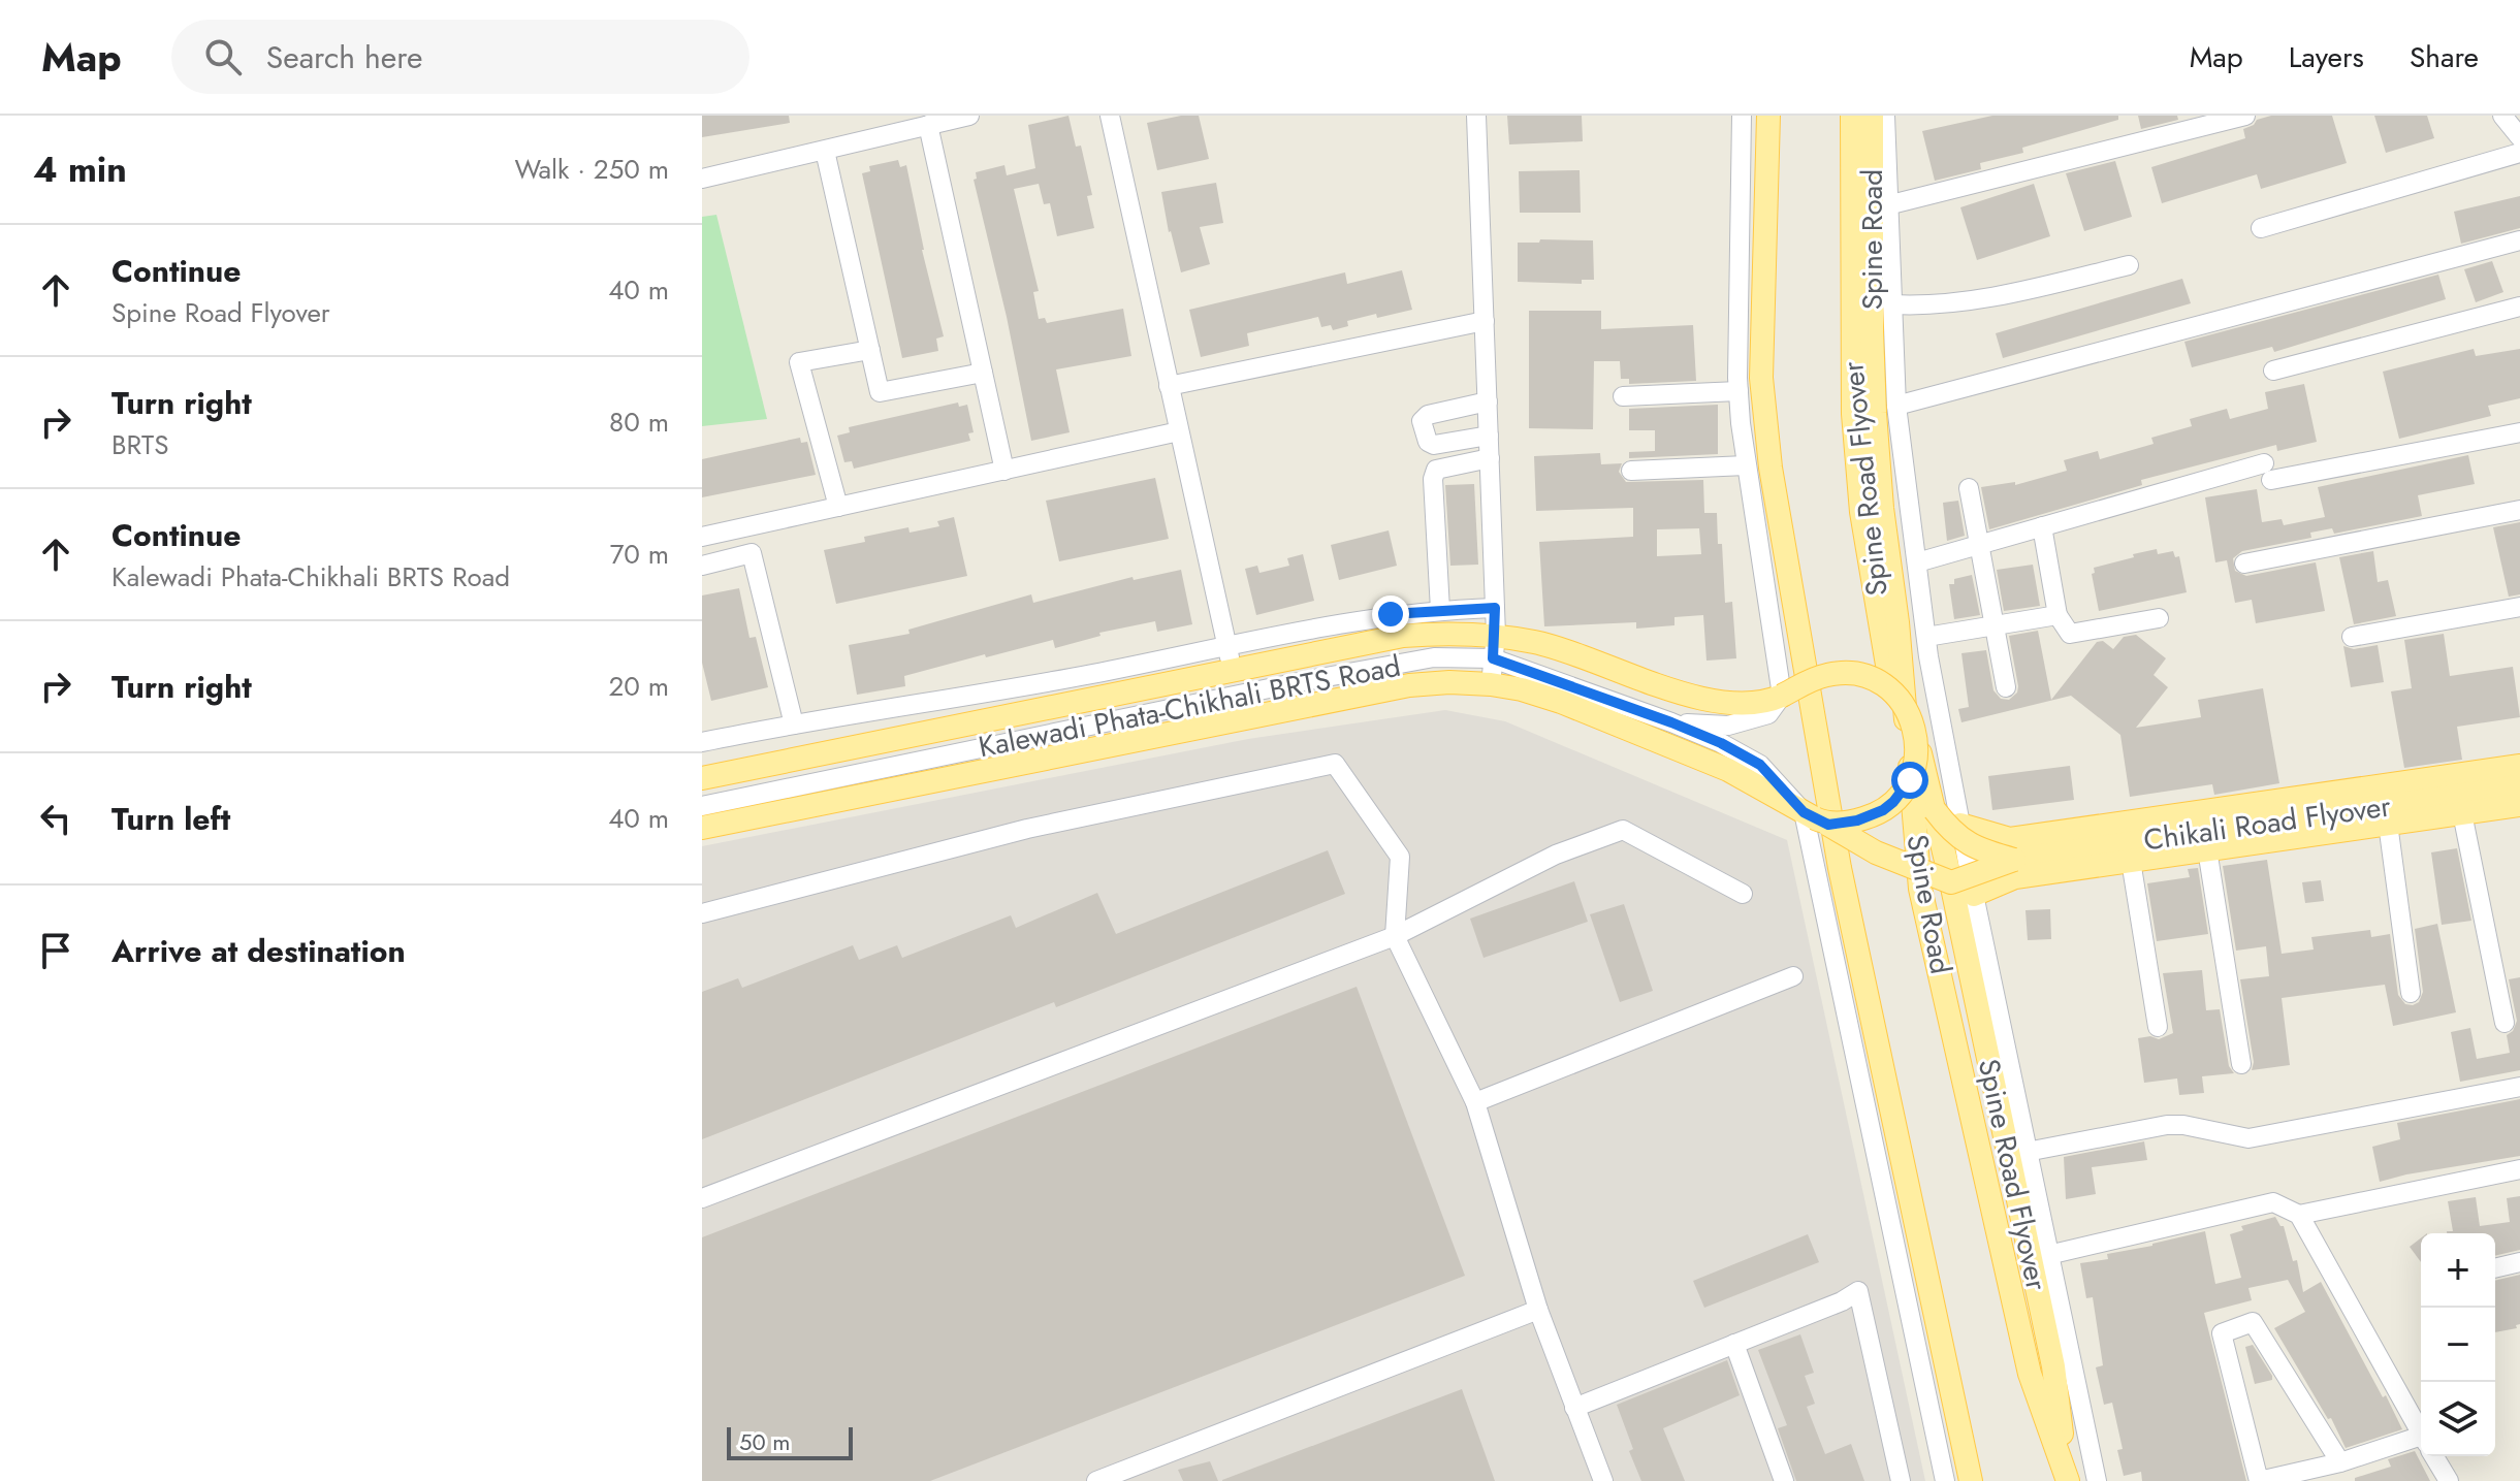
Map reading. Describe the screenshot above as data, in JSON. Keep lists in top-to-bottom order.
{
  "streets": {
    "main road": ["Spine Road", "Spine Road Flyover", "Chikali Road Flyover"],
    "street": ["Kalewadi Phata-Chikhali BRTS Road"]
  },
  "crossings": [
    ["Spine Road", "Spine Road Flyover"],
    ["Spine Road Flyover", "Chikali Road Flyover"]
  ],
  "scale_bar": "50 m",
  "page": {
    "header": "Map",
    "search": "Search here",
    "nav": ["Map", "Layers", "Share"],
    "heading": ["4 min", "Walk · 250 m"],
    "list": [
      ["Continue", "Spine Road Flyover", "40 m"],
      ["Turn right", "BRTS", "80 m"],
      ["Continue", "Kalewadi Phata-Chikhali BRTS Road", "70 m"],
      ["Turn right", "20 m"],
      ["Turn left", "40 m"],
      "Arrive at destination"
    ],
    "map_buttons": ["+", "−"],
    "scale": "50 m"
  }
}
